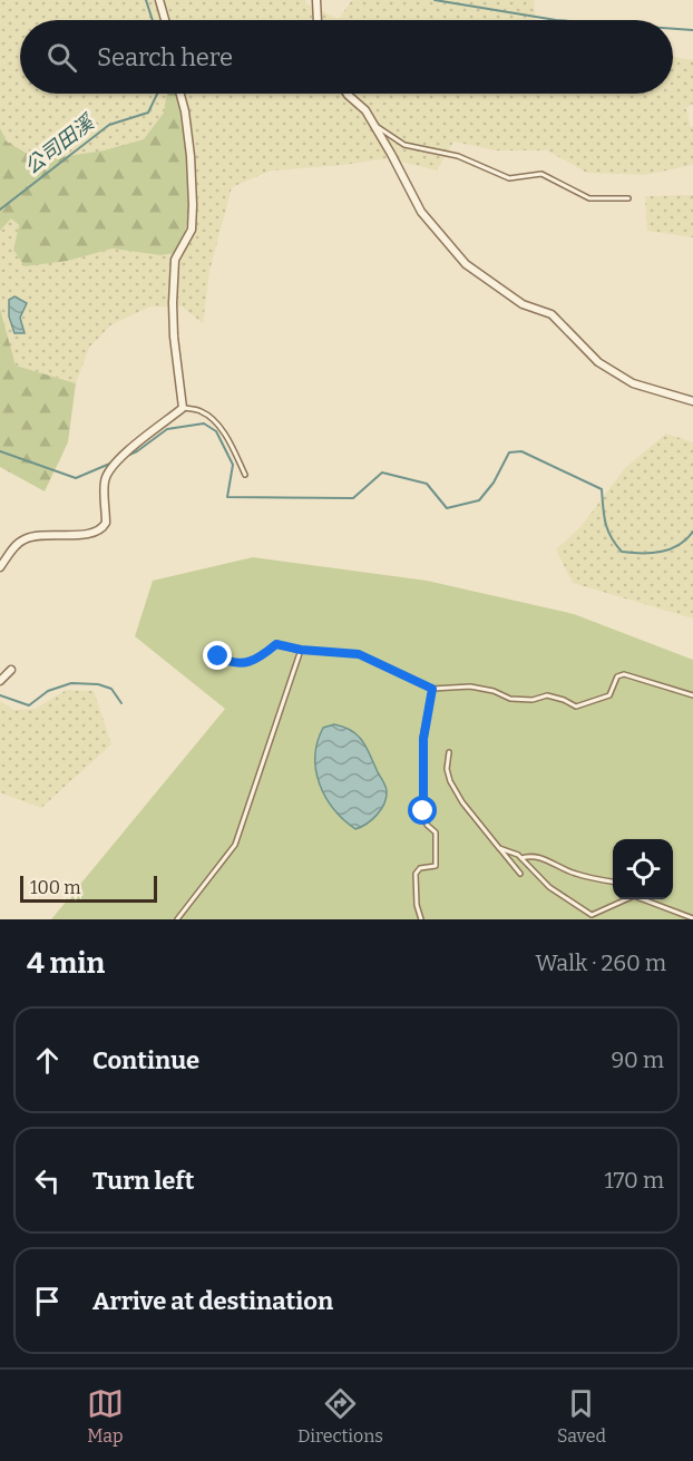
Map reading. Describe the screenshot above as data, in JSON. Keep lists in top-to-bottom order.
{
  "water": ["公司田溪"],
  "scale_bar": "100 m",
  "page": {
    "search": "Search here",
    "scale": "100 m",
    "heading": ["4 min", "Walk · 260 m"],
    "list": [
      ["Continue", "90 m"],
      ["Turn left", "170 m"],
      "Arrive at destination"
    ],
    "nav": ["Map", "Directions", "Saved"]
  }
}
